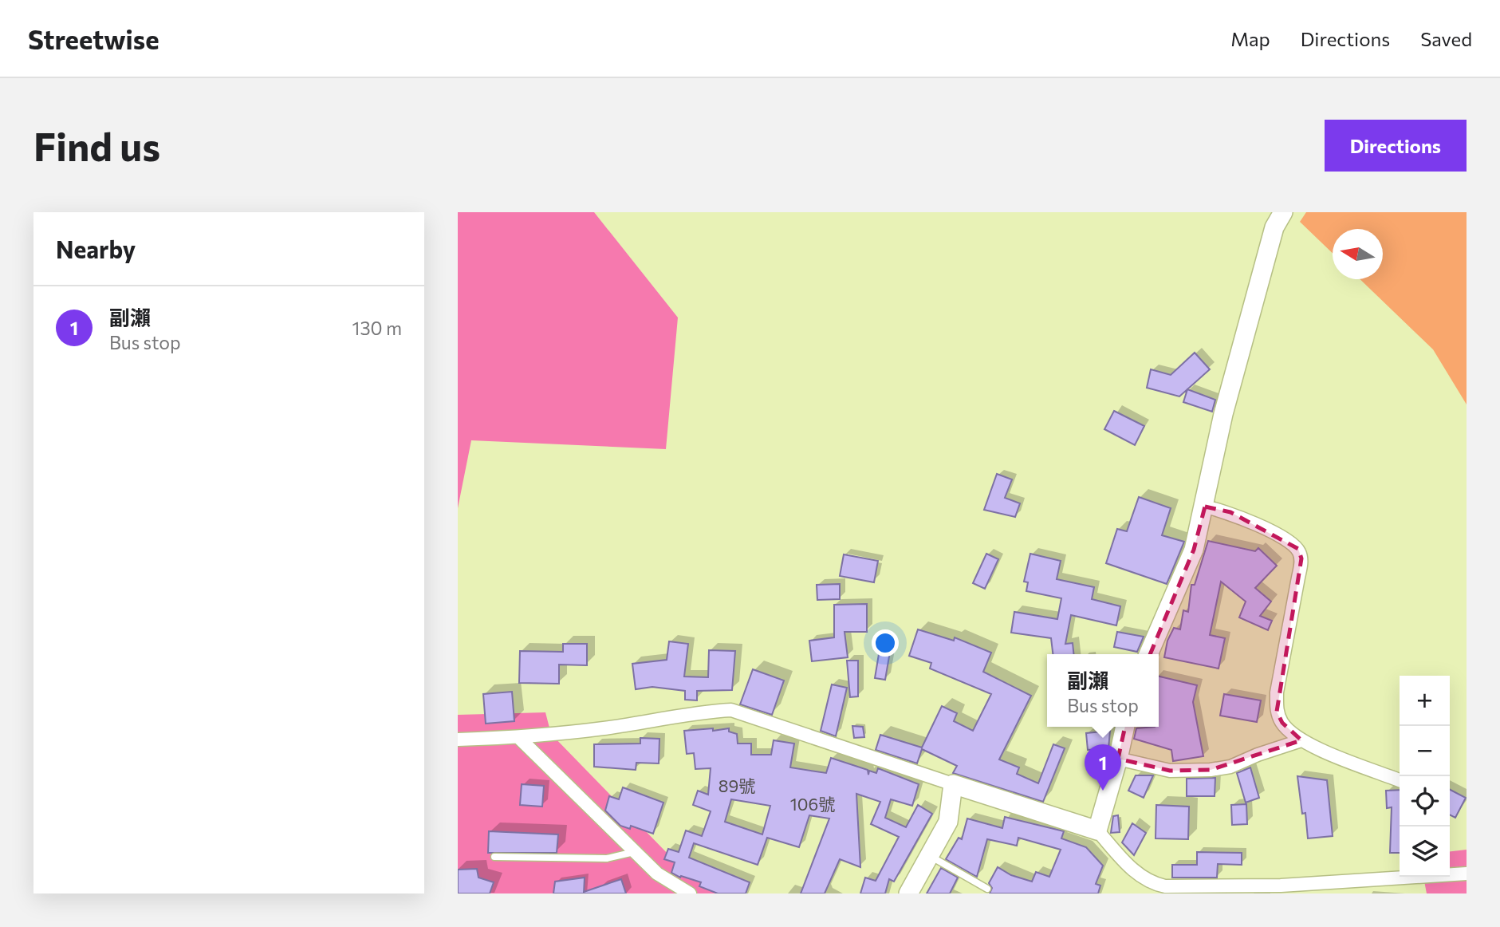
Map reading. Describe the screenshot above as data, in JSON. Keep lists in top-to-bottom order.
{
  "house_numbers": ["89號", "106號"],
  "north": "left",
  "page": {
    "header": "Streetwise",
    "nav": ["Map", "Directions", "Saved"],
    "buttons": "Directions",
    "title": "Find us",
    "heading": "Nearby",
    "list": [
      {
        "mark": "1",
        "name": "副瀨",
        "note": "Bus stop",
        "value": "130 m"
      }
    ],
    "popup": ["副瀨", "Bus stop"],
    "map_buttons": ["+", "−"],
    "pins": "1"
  }
}
